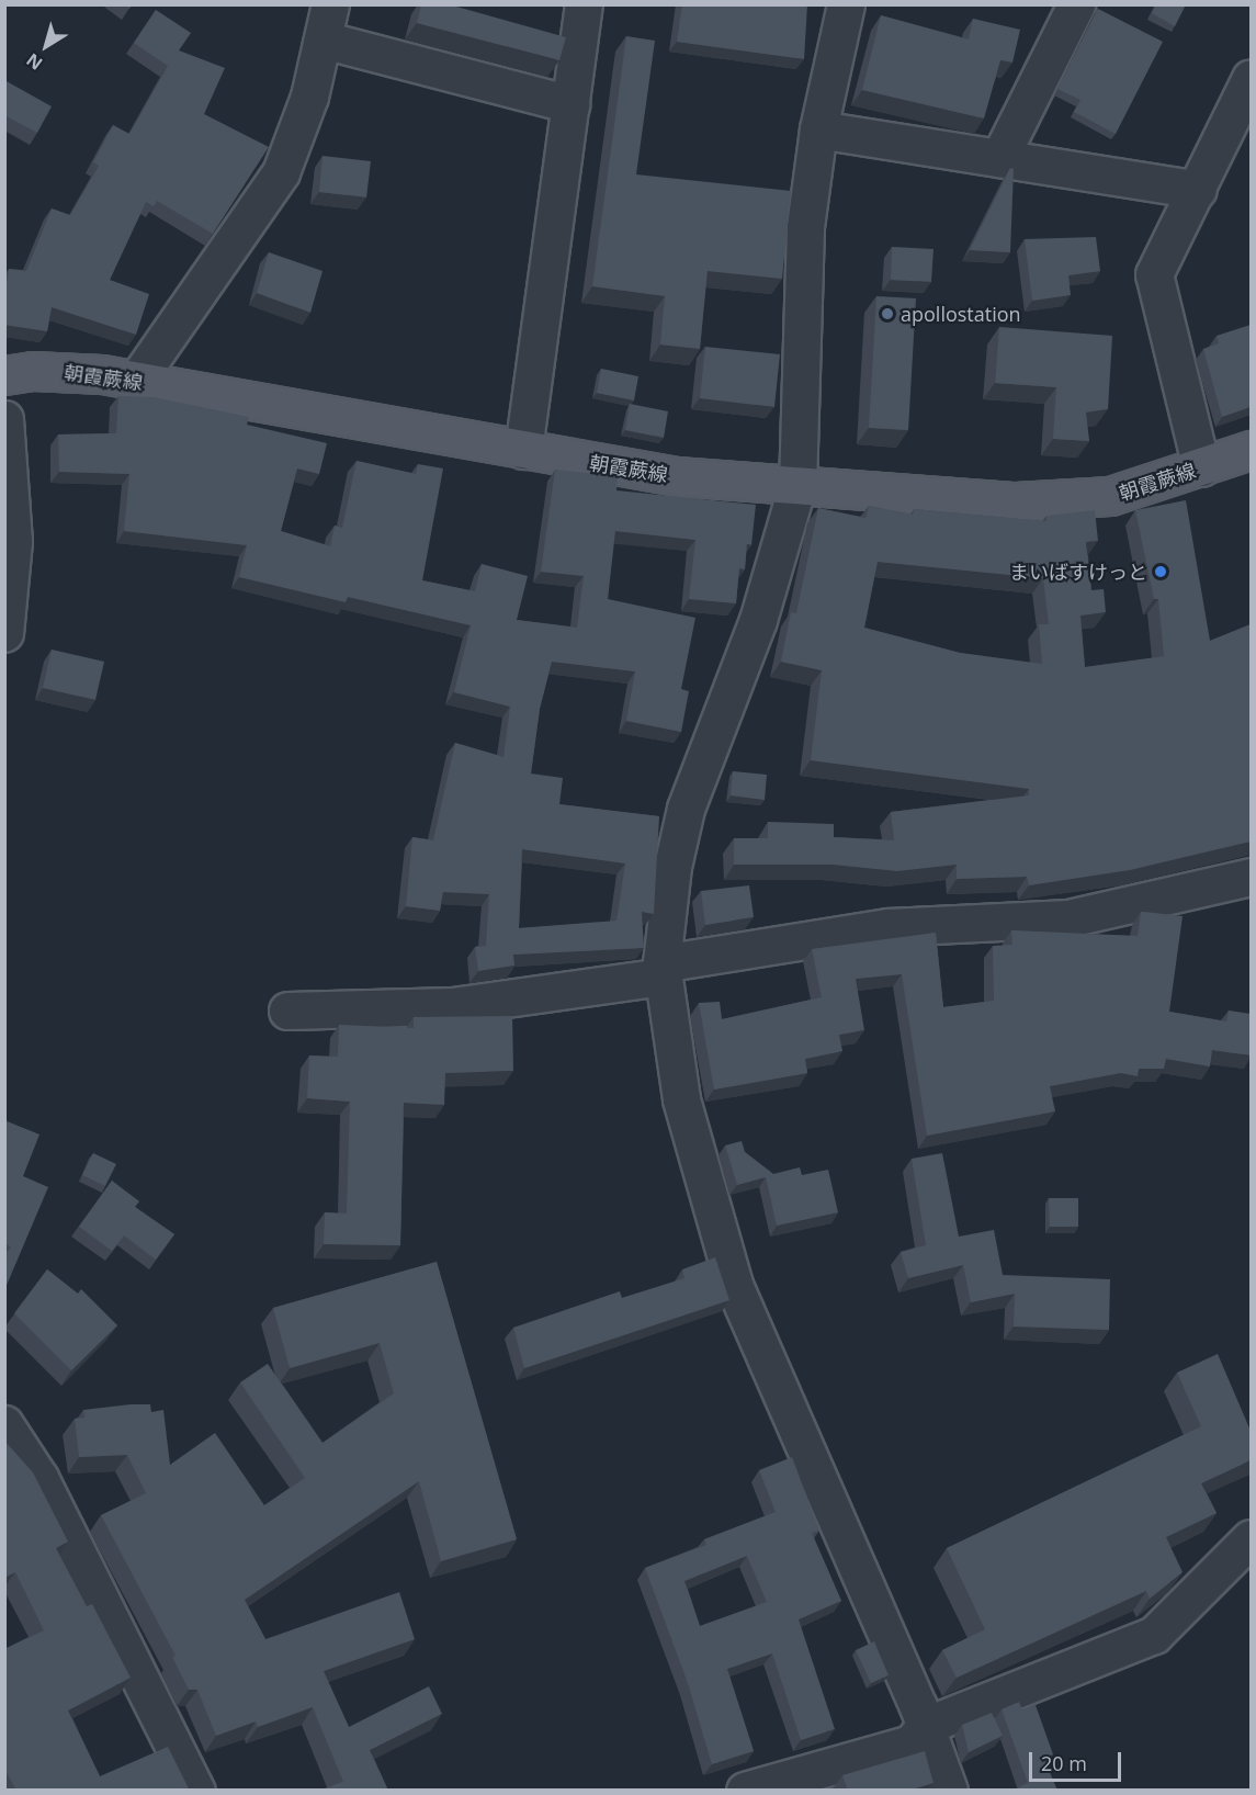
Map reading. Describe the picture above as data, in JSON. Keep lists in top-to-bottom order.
{
  "streets": {
    "main road": ["朝霞蕨線"]
  },
  "places": ["apollostation", "まいばすけっと"],
  "scale_bar": "20 m",
  "north": "bottom left"
}
